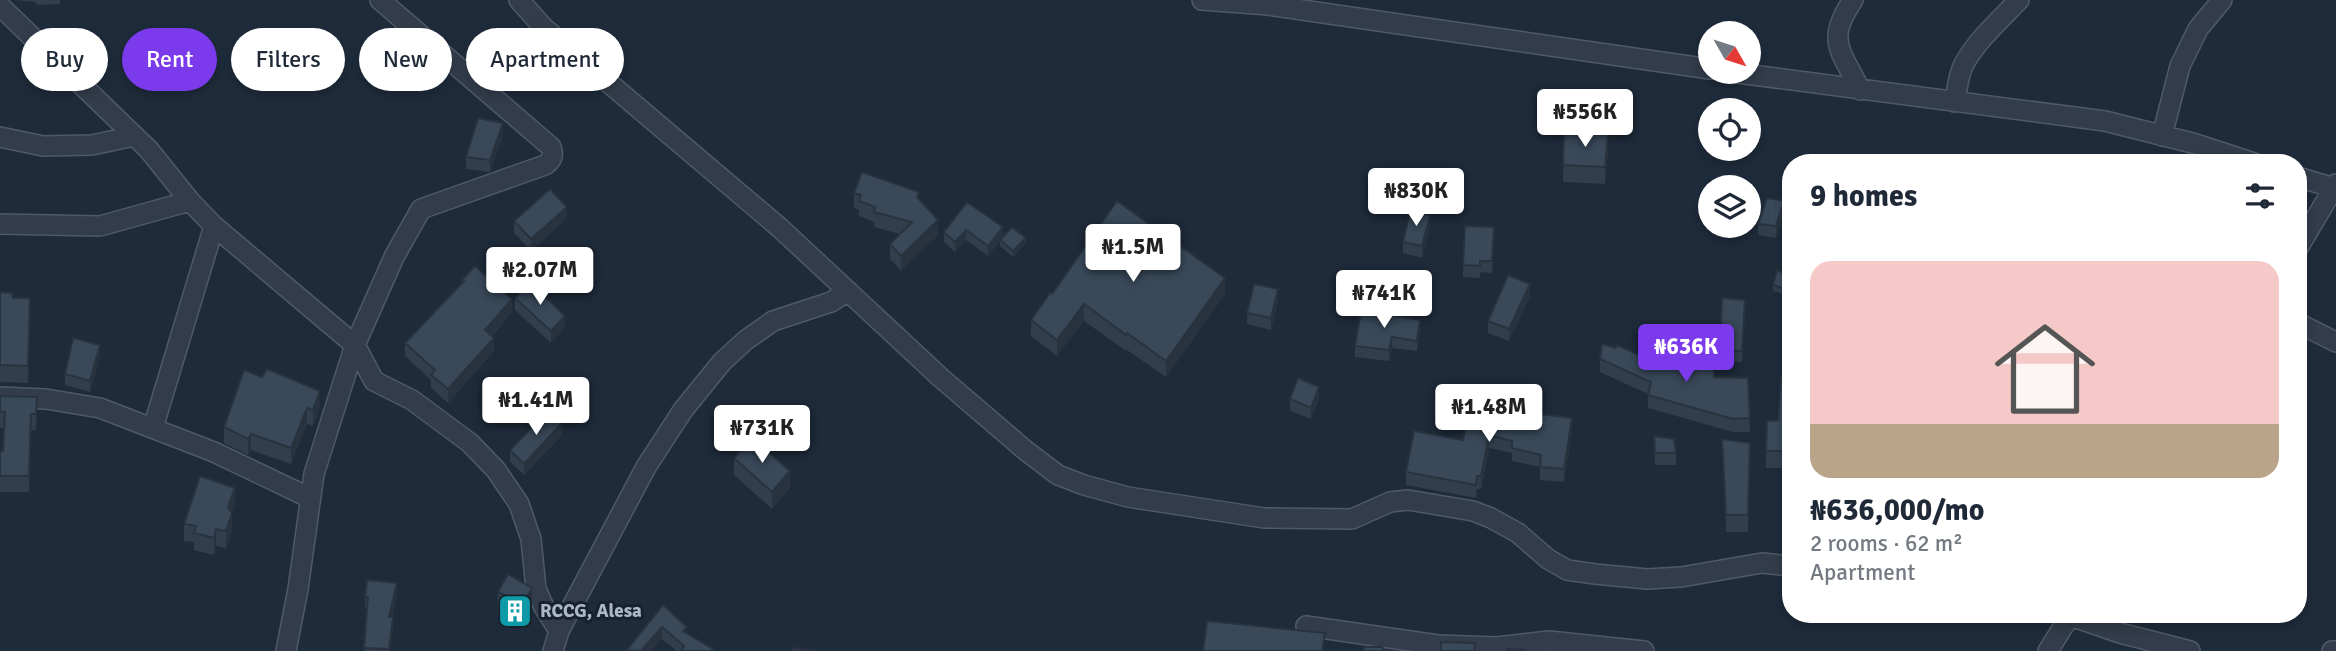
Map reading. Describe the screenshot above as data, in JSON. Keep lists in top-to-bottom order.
{
  "places": {
    "building": ["RCCG, Alesa"]
  },
  "north": "bottom right",
  "page": {
    "chip": [
      "Buy",
      "Rent",
      "Filters",
      "New",
      "Apartment"
    ],
    "price": [
      "₦556K",
      "₦830K",
      "₦1.5M",
      "₦2.07M",
      "₦741K",
      "₦636K",
      "₦1.41M",
      "₦1.48M",
      "₦731K"
    ],
    "heading": "9 homes",
    "list": [
      {
        "name": "₦636,000/mo",
        "note": "2 rooms · 62 m² · Apartment"
      }
    ]
  }
}
